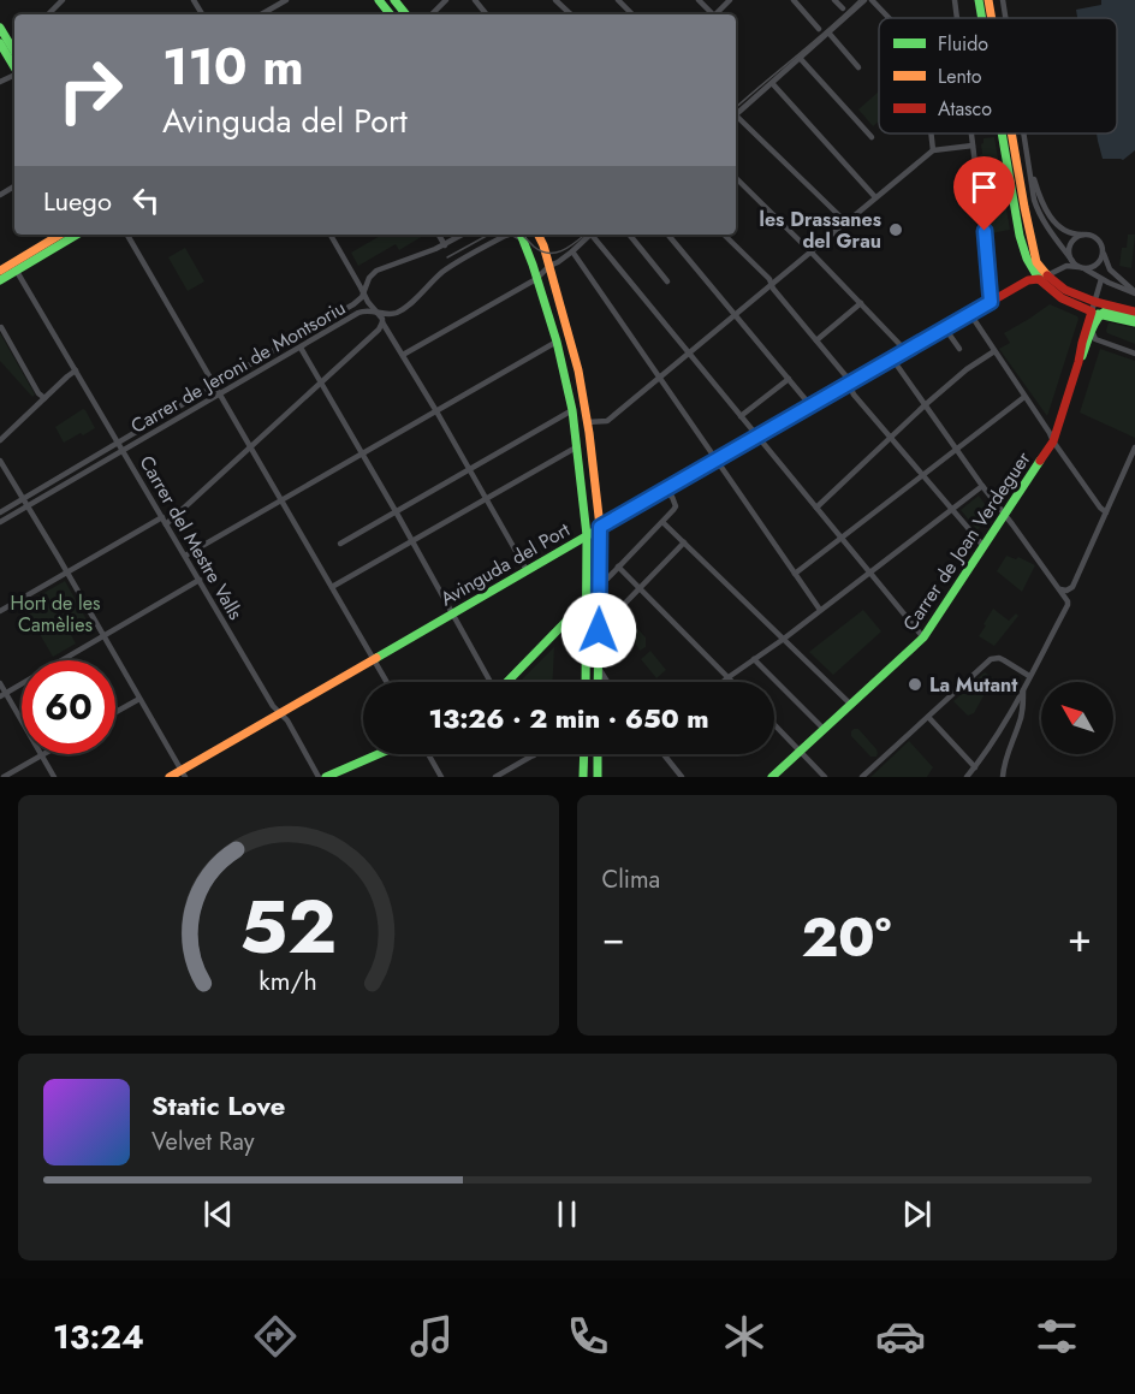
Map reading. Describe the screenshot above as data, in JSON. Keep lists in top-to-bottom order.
{
  "streets": {
    "main road": ["Carrer de Joan Verdeguer", "Avinguda del Port"],
    "street": ["Carrer de Jeroni de Montsoriu", "Carrer del Mestre Valls"]
  },
  "crossings": [
    ["Carrer de Jeroni de Montsoriu", "Carrer del Mestre Valls"],
    ["Carrer del Mestre Valls", "Avinguda del Port"]
  ],
  "parks": ["Hort de les Camèlies"],
  "places": ["les Drassanes del Grau", "La Mutant"],
  "legend": ["Fluido", "Lento", "Atasco"],
  "north": "top left",
  "page": {
    "turn": ["110 m", "Avinguda del Port"],
    "then": "Luego",
    "limit": "60",
    "trip": "13:26 · 2 min · 650 m",
    "tile": "Clima",
    "heat": ["−", "20°", "+"],
    "song": ["Static Love", "Velvet Ray"],
    "tabs": "13:24",
    "gauge": ["52", "km/h"]
  }
}
